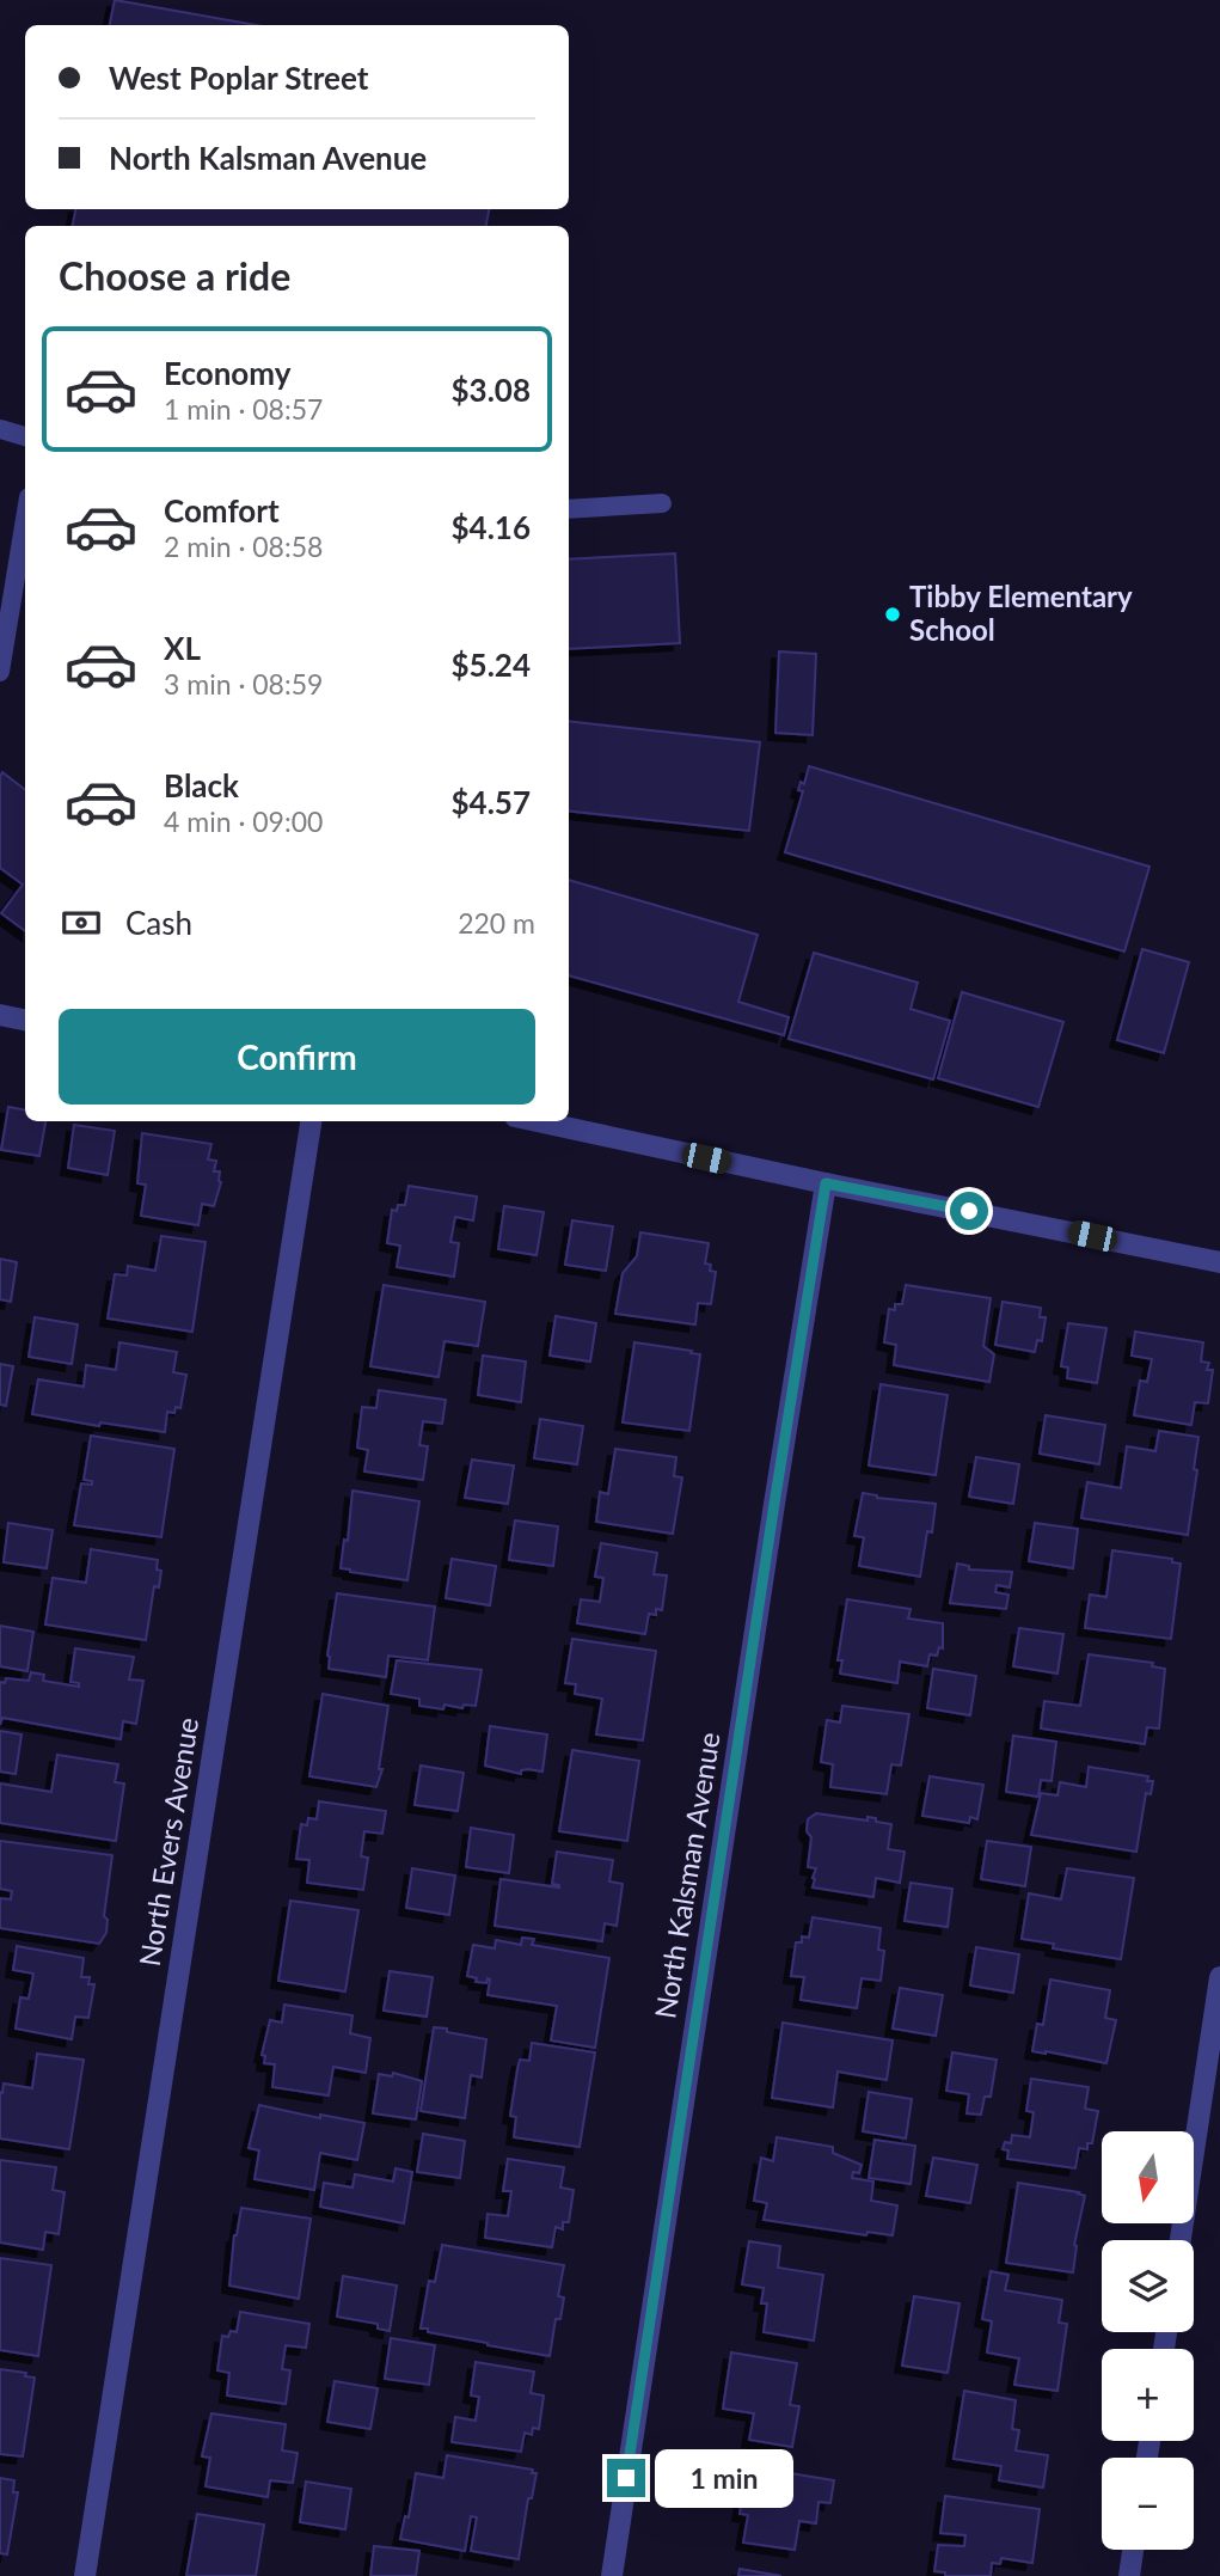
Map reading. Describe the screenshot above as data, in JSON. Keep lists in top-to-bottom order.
{
  "streets": {
    "street": ["North Evers Avenue", "North Kalsman Avenue"]
  },
  "places": ["Tibby Elementary School"],
  "north": "bottom",
  "page": {
    "banner": ["West Poplar Street", "North Kalsman Avenue"],
    "heading": "Choose a ride",
    "list": [
      {
        "name": "Economy",
        "note": "1 min · 08:57",
        "value": "$3.08"
      },
      {
        "name": "Comfort",
        "note": "2 min · 08:58",
        "value": "$4.16"
      },
      {
        "name": "XL",
        "note": "3 min · 08:59",
        "value": "$5.24"
      },
      {
        "name": "Black",
        "note": "4 min · 09:00",
        "value": "$4.57"
      }
    ],
    "pay": ["Cash", "220 m"],
    "buttons": "Confirm",
    "map_buttons": ["+", "−"],
    "bubble": "1 min"
  }
}
